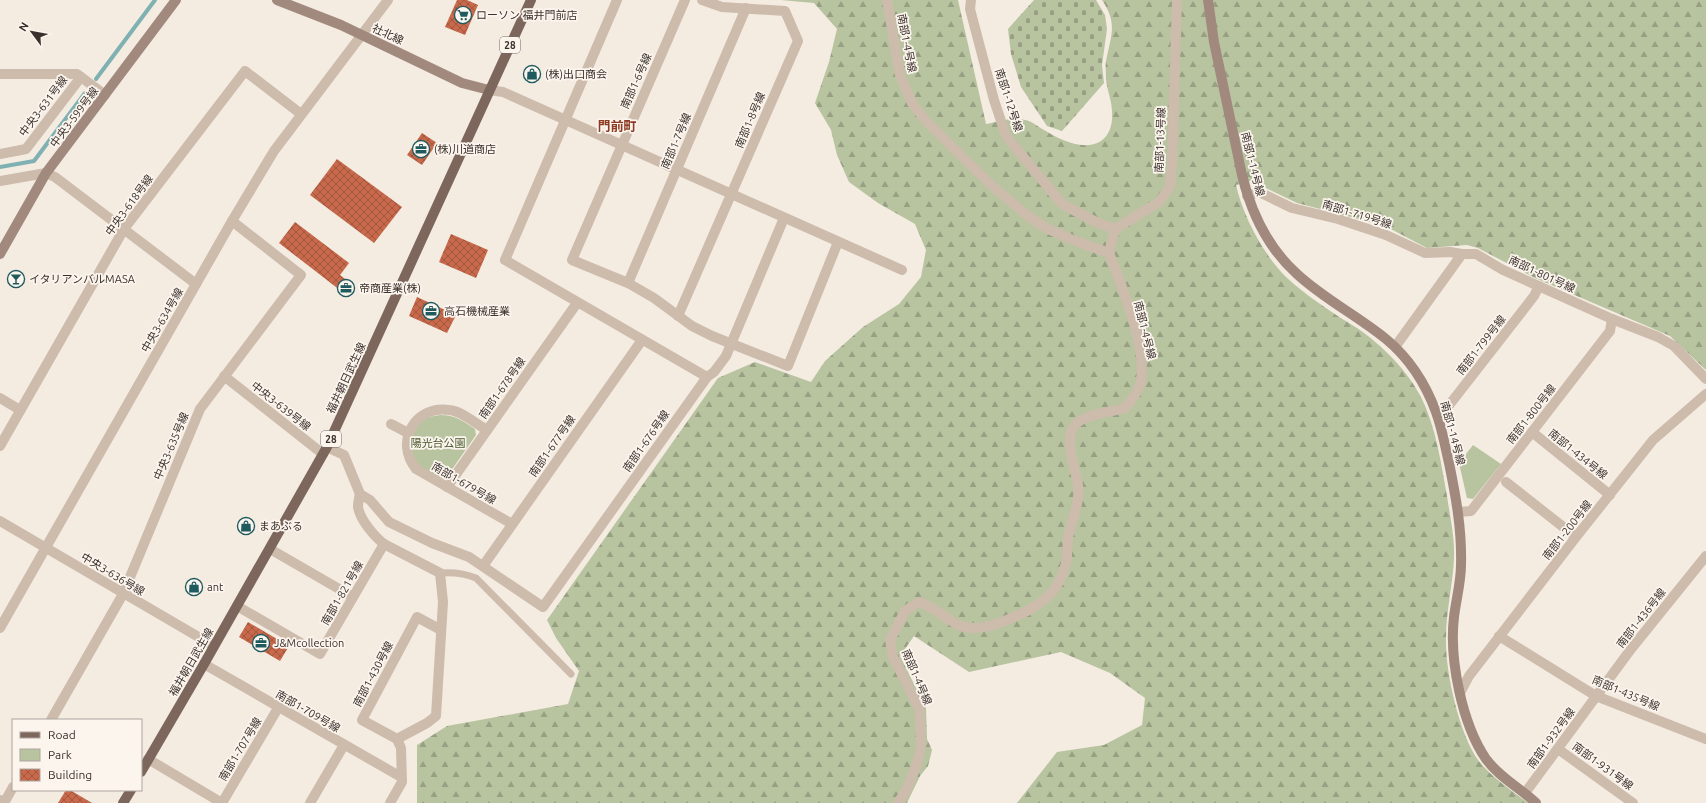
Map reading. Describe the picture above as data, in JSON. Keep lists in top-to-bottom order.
{
  "streets": {
    "main road": ["28", "福井朝日武生線"],
    "street": [
      "社北線",
      "南部1-4号線",
      "南部1-6号線",
      "南部1-12号線",
      "中央3-631号線",
      "中央3-599号線",
      "南部1-8号線",
      "南部1-13号線",
      "南部1-7号線",
      "南部1-14号線",
      "中央3-618号線",
      "南部1-719号線",
      "南部1-801号線",
      "中央3-634号線",
      "南部1-799号線",
      "南部1-678号線",
      "中央3-639号線",
      "南部1-800号線",
      "南部1-676号線",
      "中央3-635号線",
      "南部1-677号線",
      "南部1-434号線",
      "南部1-679号線",
      "南部1-200号線",
      "中央3-636号線",
      "南部1-821号線",
      "南部1-436号線",
      "南部1-430号線",
      "南部1-435号線",
      "南部1-709号線",
      "南部1-932号線",
      "南部1-707号線",
      "南部1-931号線"
    ]
  },
  "crossings": [
    ["社北線", "中央3-634号線"],
    ["社北線", "福井朝日武生線"],
    ["南部1-6号線", "南部1-7号線"],
    ["南部1-12号線", "南部1-13号線"],
    ["南部1-8号線", "南部1-7号線"],
    ["南部1-14号線", "南部1-719号線"],
    ["南部1-14号線", "南部1-799号線"],
    ["南部1-14号線", "南部1-800号線"],
    ["南部1-14号線", "南部1-200号線"],
    ["南部1-14号線", "南部1-932号線"],
    ["中央3-618号線", "中央3-634号線"],
    ["南部1-719号線", "南部1-801号線"],
    ["南部1-801号線", "南部1-799号線"],
    ["南部1-801号線", "南部1-800号線"],
    ["中央3-634号線", "中央3-635号線"],
    ["中央3-634号線", "中央3-636号線"],
    ["福井朝日武生線", "中央3-639号線"],
    ["福井朝日武生線", "南部1-676号線"],
    ["福井朝日武生線", "中央3-636号線"],
    ["福井朝日武生線", "南部1-821号線"],
    ["福井朝日武生線", "南部1-709号線"],
    ["南部1-678号線", "南部1-679号線"],
    ["中央3-639号線", "南部1-676号線"],
    ["中央3-639号線", "中央3-635号線"],
    ["南部1-800号線", "南部1-434号線"],
    ["南部1-676号線", "南部1-677号線"],
    ["中央3-635号線", "中央3-636号線"],
    ["南部1-677号線", "南部1-679号線"],
    ["南部1-434号線", "南部1-200号線"],
    ["南部1-200号線", "南部1-435号線"],
    ["南部1-436号線", "南部1-435号線"],
    ["南部1-436号線", "南部1-932号線"],
    ["南部1-435号線", "南部1-932号線"],
    ["南部1-709号線", "南部1-707号線"],
    ["南部1-932号線", "南部1-931号線"]
  ],
  "districts": ["門前町"],
  "parks": ["陽光台公園"],
  "places": {
    "supermarket": ["ローソン 福井門前店"],
    "shop": ["(株)出口商会", "まあぶる", "ant"],
    "office": [
      "(株)川道商店",
      "帝商産業(株)",
      "高石機械産業",
      "J&Mcollection"
    ],
    "bar": ["イタリアンバルMASA"]
  },
  "legend": ["Road", "Park", "Building"],
  "north": "top left"
}
